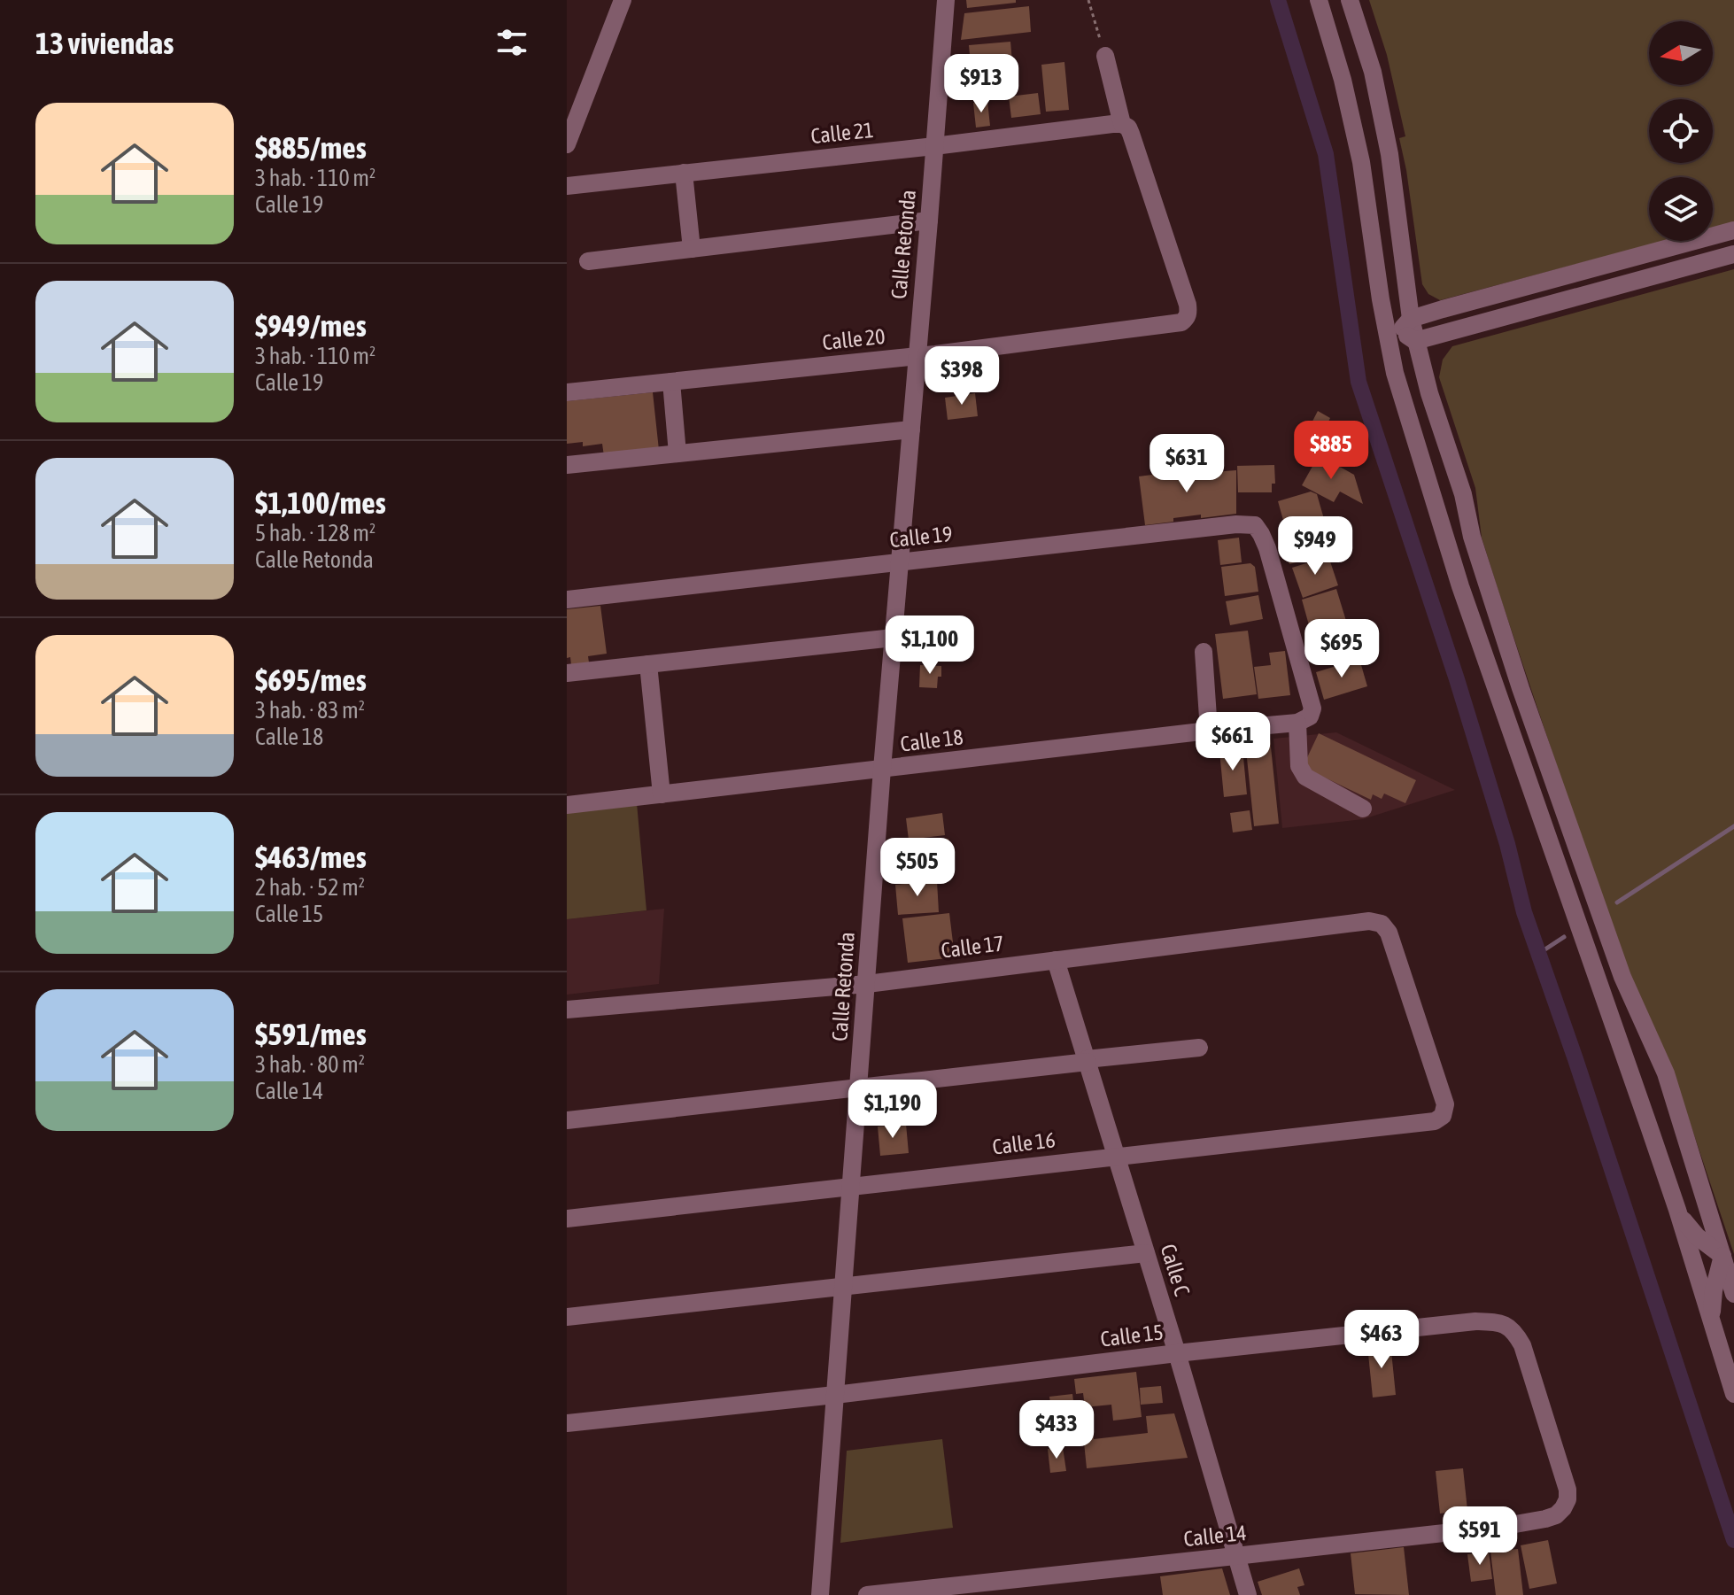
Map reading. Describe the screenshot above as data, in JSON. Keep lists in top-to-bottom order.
{
  "streets": {
    "street": [
      "Calle 21",
      "Calle Retonda",
      "Calle 20",
      "Calle 19",
      "Calle 18",
      "Calle 17",
      "Calle 16",
      "Calle C",
      "Calle 15",
      "Calle 14"
    ]
  },
  "crossings": [
    ["Calle 21", "Calle Retonda"],
    ["Calle 21", "Calle 20"],
    ["Calle Retonda", "Calle 20"],
    ["Calle Retonda", "Calle 19"],
    ["Calle Retonda", "Calle 18"],
    ["Calle Retonda", "Calle 17"],
    ["Calle Retonda", "Calle 16"],
    ["Calle Retonda", "Calle 15"],
    ["Calle 19", "Calle 18"],
    ["Calle 17", "Calle 16"],
    ["Calle 17", "Calle C"],
    ["Calle 16", "Calle C"],
    ["Calle C", "Calle 15"],
    ["Calle C", "Calle 14"],
    ["Calle 15", "Calle 14"]
  ],
  "north": "left",
  "page": {
    "heading": "13 viviendas",
    "price": [
      "$913",
      "$398",
      "$885",
      "$631",
      "$949",
      "$1,100",
      "$695",
      "$661",
      "$505",
      "$1,190",
      "$463",
      "$433",
      "$591"
    ],
    "list": [
      {
        "name": "$885/mes",
        "note": "3 hab. · 110 m² · Calle 19"
      },
      {
        "name": "$949/mes",
        "note": "3 hab. · 110 m² · Calle 19"
      },
      {
        "name": "$1,100/mes",
        "note": "5 hab. · 128 m² · Calle Retonda"
      },
      {
        "name": "$695/mes",
        "note": "3 hab. · 83 m² · Calle 18"
      },
      {
        "name": "$463/mes",
        "note": "2 hab. · 52 m² · Calle 15"
      },
      {
        "name": "$591/mes",
        "note": "3 hab. · 80 m² · Calle 14"
      }
    ]
  }
}
